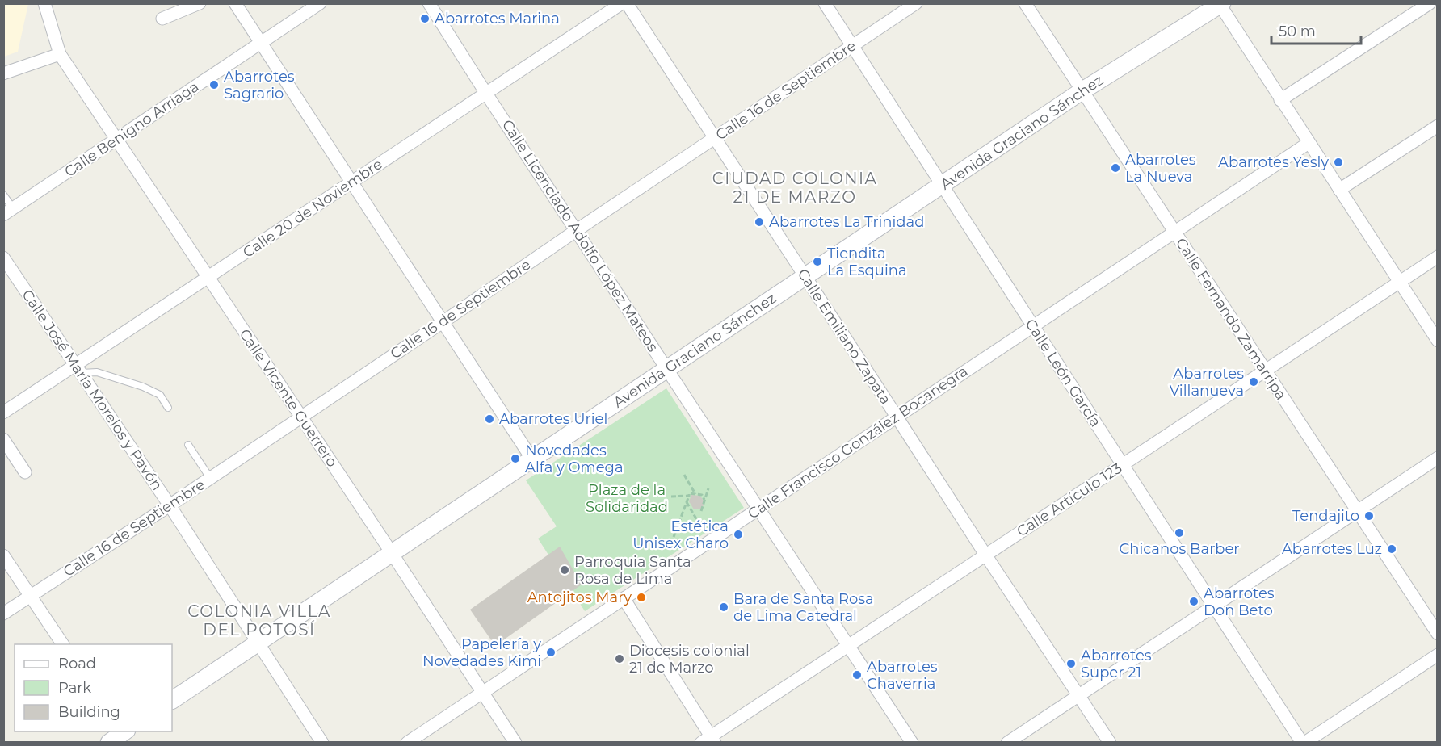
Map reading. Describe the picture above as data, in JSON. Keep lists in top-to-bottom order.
{
  "streets": {
    "street": [
      "Calle 16 de Septiembre",
      "Calle Benigno Arriaga",
      "Avenida Graciano Sánchez",
      "Calle 20 de Noviembre",
      "Calle Licenciado Adolfo López Mateos",
      "Calle Fernando Zamarripa",
      "Calle Emiliano Zapata",
      "Calle León García",
      "Calle José María Morelos y Pavón",
      "Calle Vicente Guerrero",
      "Calle Francisco González Bocanegra",
      "Calle Artículo 123"
    ]
  },
  "crossings": [
    ["Calle 16 de Septiembre", "Calle Licenciado Adolfo López Mateos"],
    ["Calle 16 de Septiembre", "Calle Emiliano Zapata"],
    ["Calle 16 de Septiembre", "Calle León García"],
    ["Calle 16 de Septiembre", "Calle José María Morelos y Pavón"],
    ["Calle 16 de Septiembre", "Calle Vicente Guerrero"],
    ["Calle Benigno Arriaga", "Calle Vicente Guerrero"],
    ["Avenida Graciano Sánchez", "Calle Licenciado Adolfo López Mateos"],
    ["Avenida Graciano Sánchez", "Calle Fernando Zamarripa"],
    ["Avenida Graciano Sánchez", "Calle Emiliano Zapata"],
    ["Avenida Graciano Sánchez", "Calle León García"],
    ["Avenida Graciano Sánchez", "Calle José María Morelos y Pavón"],
    ["Avenida Graciano Sánchez", "Calle Vicente Guerrero"],
    ["Calle 20 de Noviembre", "Calle Licenciado Adolfo López Mateos"],
    ["Calle 20 de Noviembre", "Calle José María Morelos y Pavón"],
    ["Calle 20 de Noviembre", "Calle Vicente Guerrero"],
    ["Calle Licenciado Adolfo López Mateos", "Calle Francisco González Bocanegra"],
    ["Calle Licenciado Adolfo López Mateos", "Calle Artículo 123"],
    ["Calle Fernando Zamarripa", "Calle Francisco González Bocanegra"],
    ["Calle Fernando Zamarripa", "Calle Artículo 123"],
    ["Calle Emiliano Zapata", "Calle Francisco González Bocanegra"],
    ["Calle Emiliano Zapata", "Calle Artículo 123"],
    ["Calle León García", "Calle Francisco González Bocanegra"],
    ["Calle León García", "Calle Artículo 123"],
    ["Calle Vicente Guerrero", "Calle Francisco González Bocanegra"]
  ],
  "districts": ["CIUDAD COLONIA 21 DE MARZO", "COLONIA VILLA DEL POTOSÍ"],
  "parks": ["Plaza de la Solidaridad"],
  "places": [
    "Abarrotes Marina",
    "Abarrotes Sagrario",
    "Abarrotes Yesly",
    "Abarrotes La Nueva",
    "Abarrotes La Trinidad",
    "Tiendita La Esquina",
    "Abarrotes Villanueva",
    "Abarrotes Uriel",
    "Novedades Alfa y Omega",
    "Tendajito",
    "Chicanos Barber",
    "Estética Unisex Charo",
    "Abarrotes Luz",
    "Parroquia Santa Rosa de Lima",
    "Antojitos Mary",
    "Abarrotes Don Beto",
    "Bara de Santa Rosa de Lima Catedral",
    "Papelería y Novedades Kimi",
    "Diocesis colonial 21 de Marzo",
    "Abarrotes Super 21",
    "Abarrotes Chaverria"
  ],
  "legend": ["Road", "Park", "Building"],
  "scale_bar": "50 m"
}
